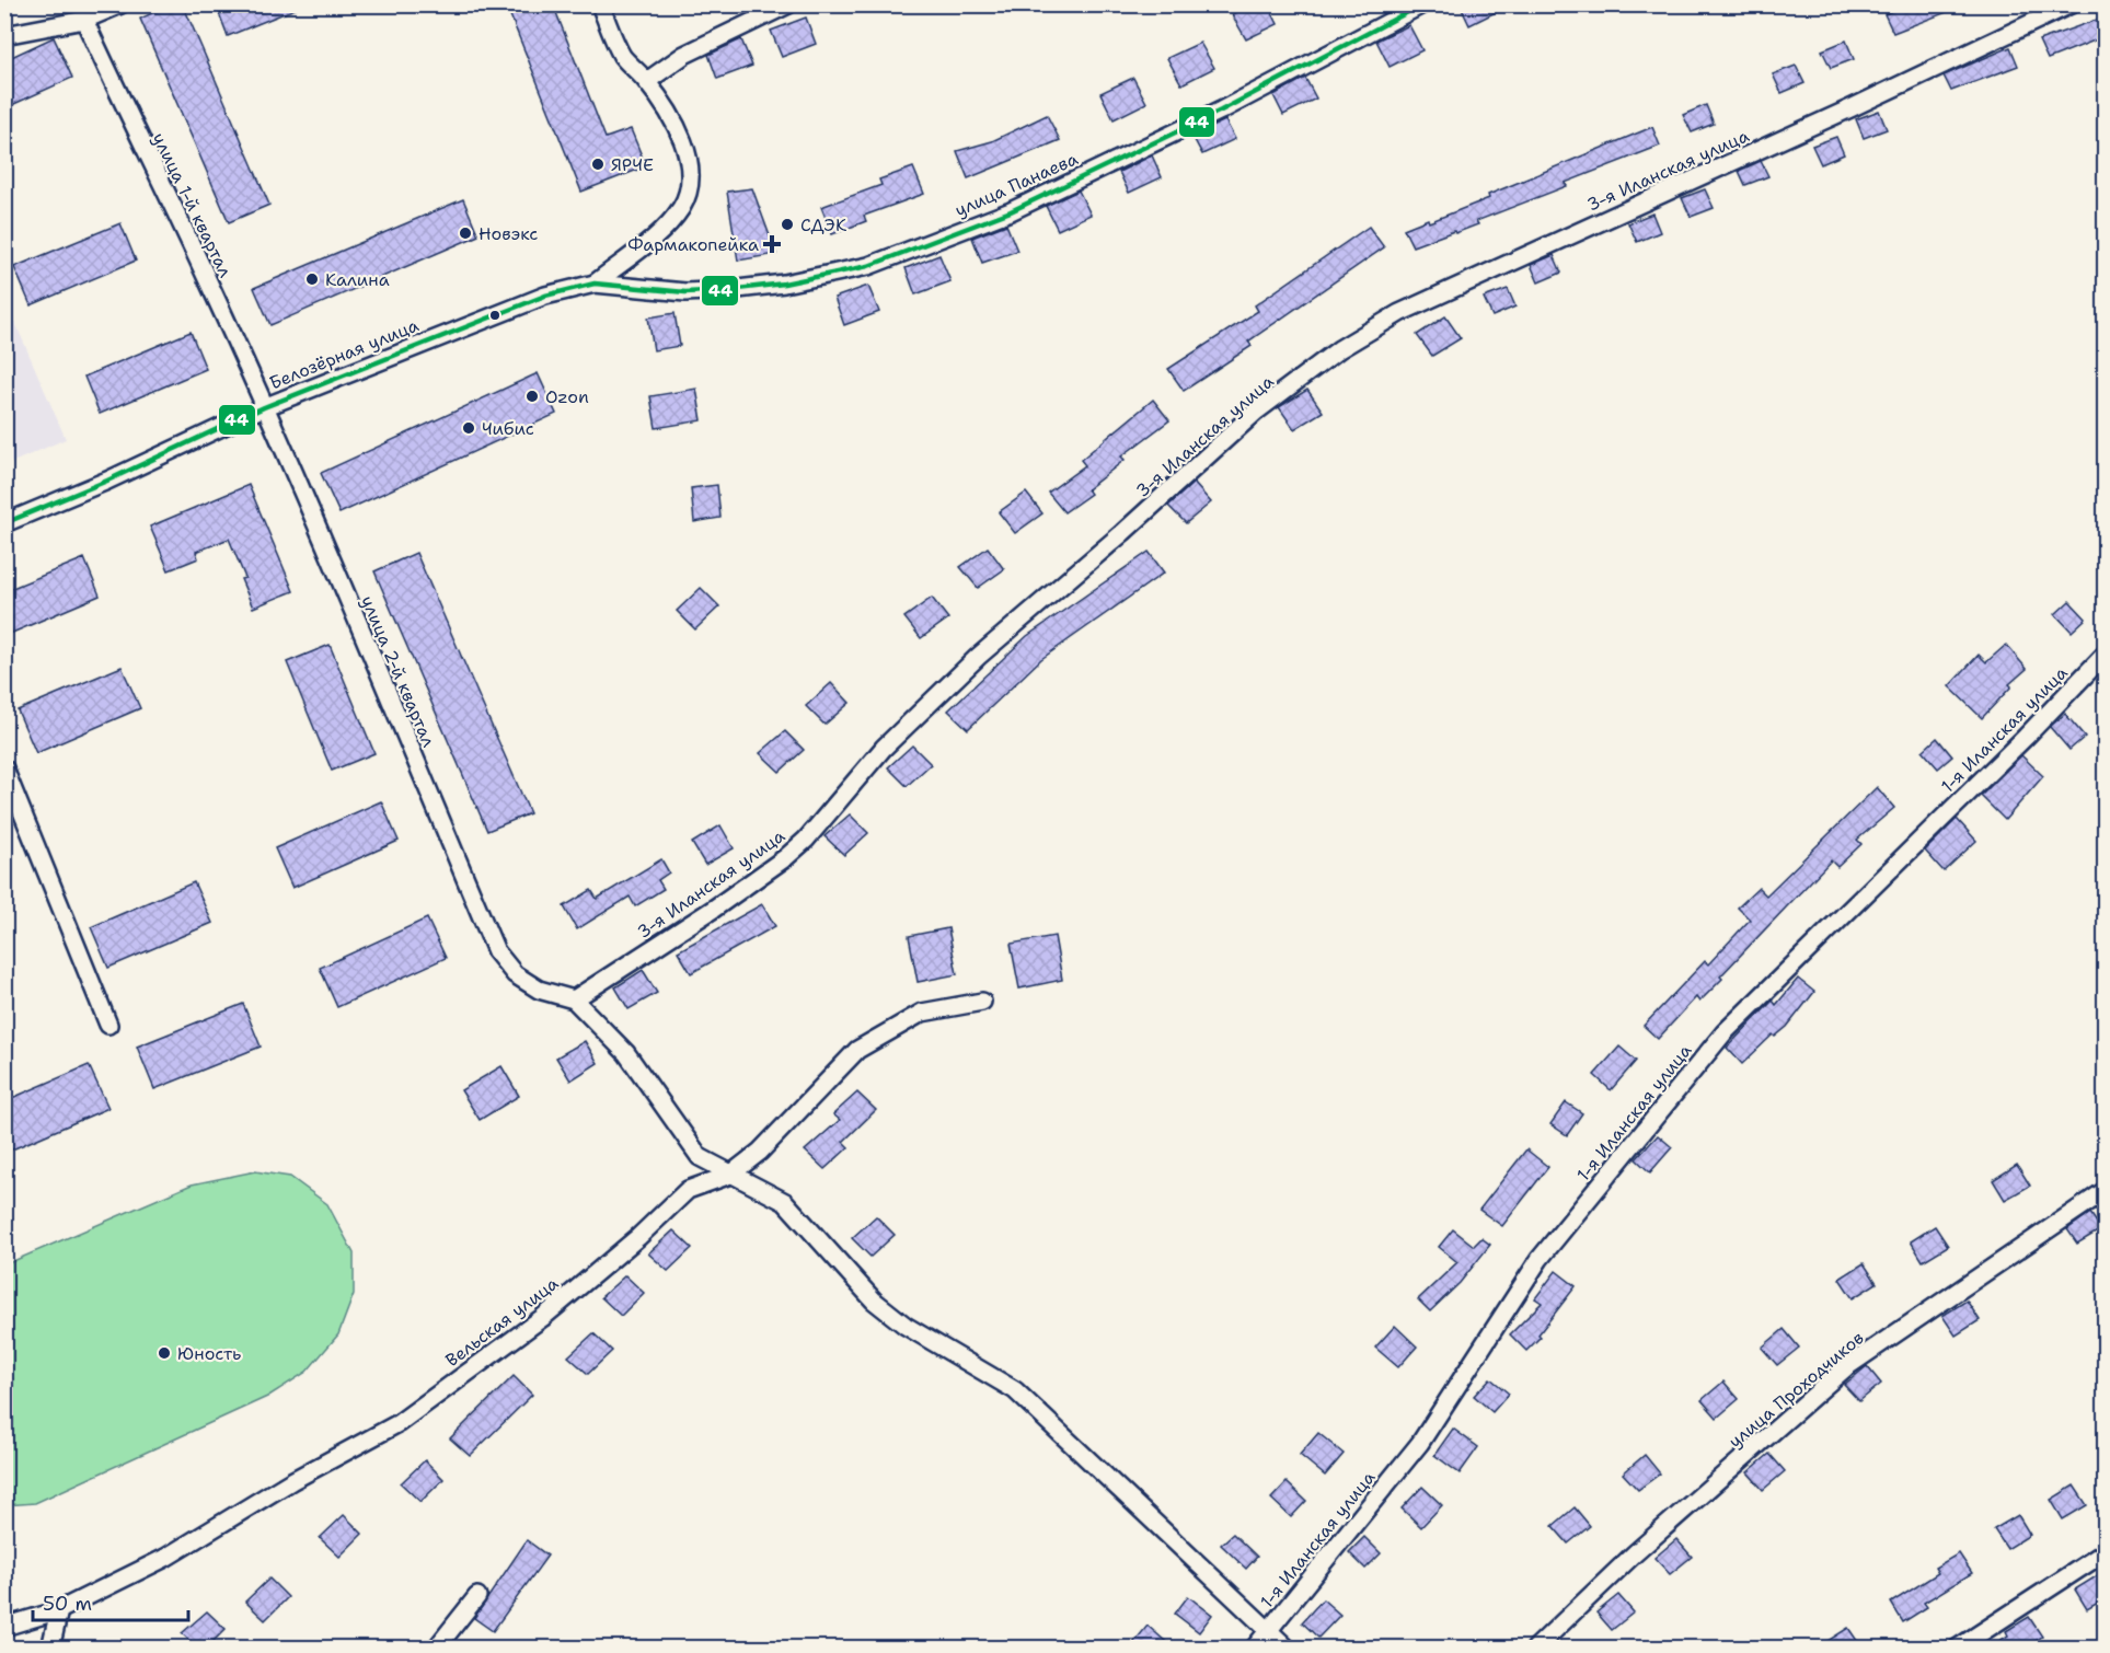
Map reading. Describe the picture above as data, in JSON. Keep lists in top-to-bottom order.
{
  "streets": {
    "street": [
      "3-я Иланская улица",
      "улица Панаева",
      "улица 1-й квартал",
      "Белозёрная улица",
      "улица 2-й квартал",
      "1-я Иланская улица",
      "Вельская улица",
      "улица Проходчиков"
    ]
  },
  "crossings": [
    ["3-я Иланская улица", "улица 2-й квартал"],
    ["улица Панаева", "Белозёрная улица"],
    ["улица 1-й квартал", "Белозёрная улица"],
    ["улица 1-й квартал", "улица 2-й квартал"],
    ["Белозёрная улица", "улица 2-й квартал"]
  ],
  "places": {
    "other": [
      "ЯРЧЕ",
      "СДЭК",
      "Новэкс",
      "Калина",
      "Ozon",
      "Чибис",
      "Юность"
    ],
    "health": ["Фармакопейка"]
  },
  "lines": ["transit line 44"],
  "scale_bar": "50 m"
}
